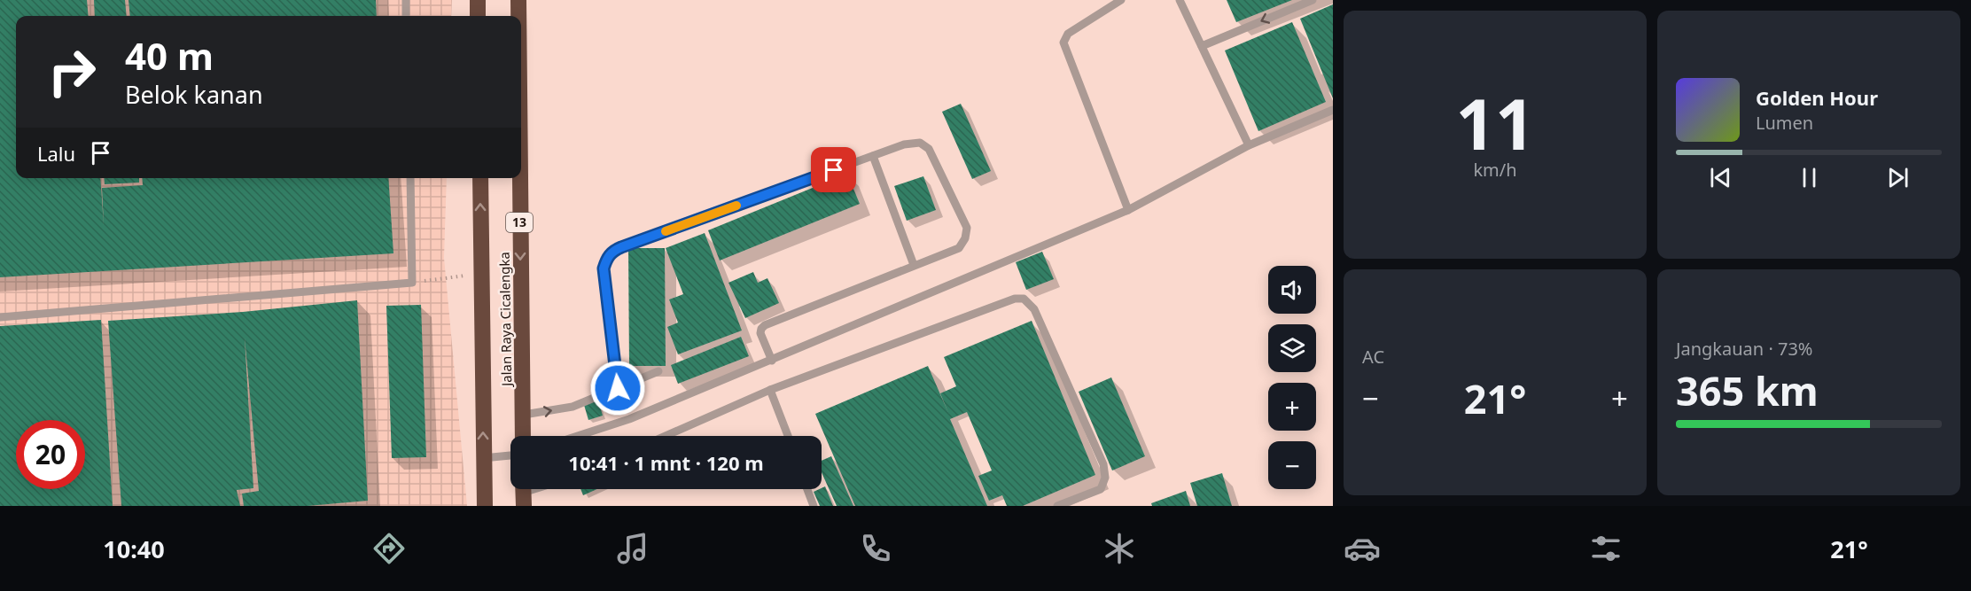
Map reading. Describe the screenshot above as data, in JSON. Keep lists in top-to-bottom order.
{
  "streets": {
    "highway": ["13", "Jalan Raya Cicalengka"]
  },
  "page": {
    "tile": [
      ["11", "km/h"],
      "AC",
      ["Jangkauan · 73%", "365 km"]
    ],
    "turn": ["40 m", "Belok kanan"],
    "song": ["Golden Hour", "Lumen"],
    "then": "Lalu",
    "map_buttons": ["+", "−"],
    "heat": ["−", "21°", "+"],
    "limit": "20",
    "trip": "10:41 · 1 mnt · 120 m",
    "tabs": ["10:40", "21°"]
  }
}
